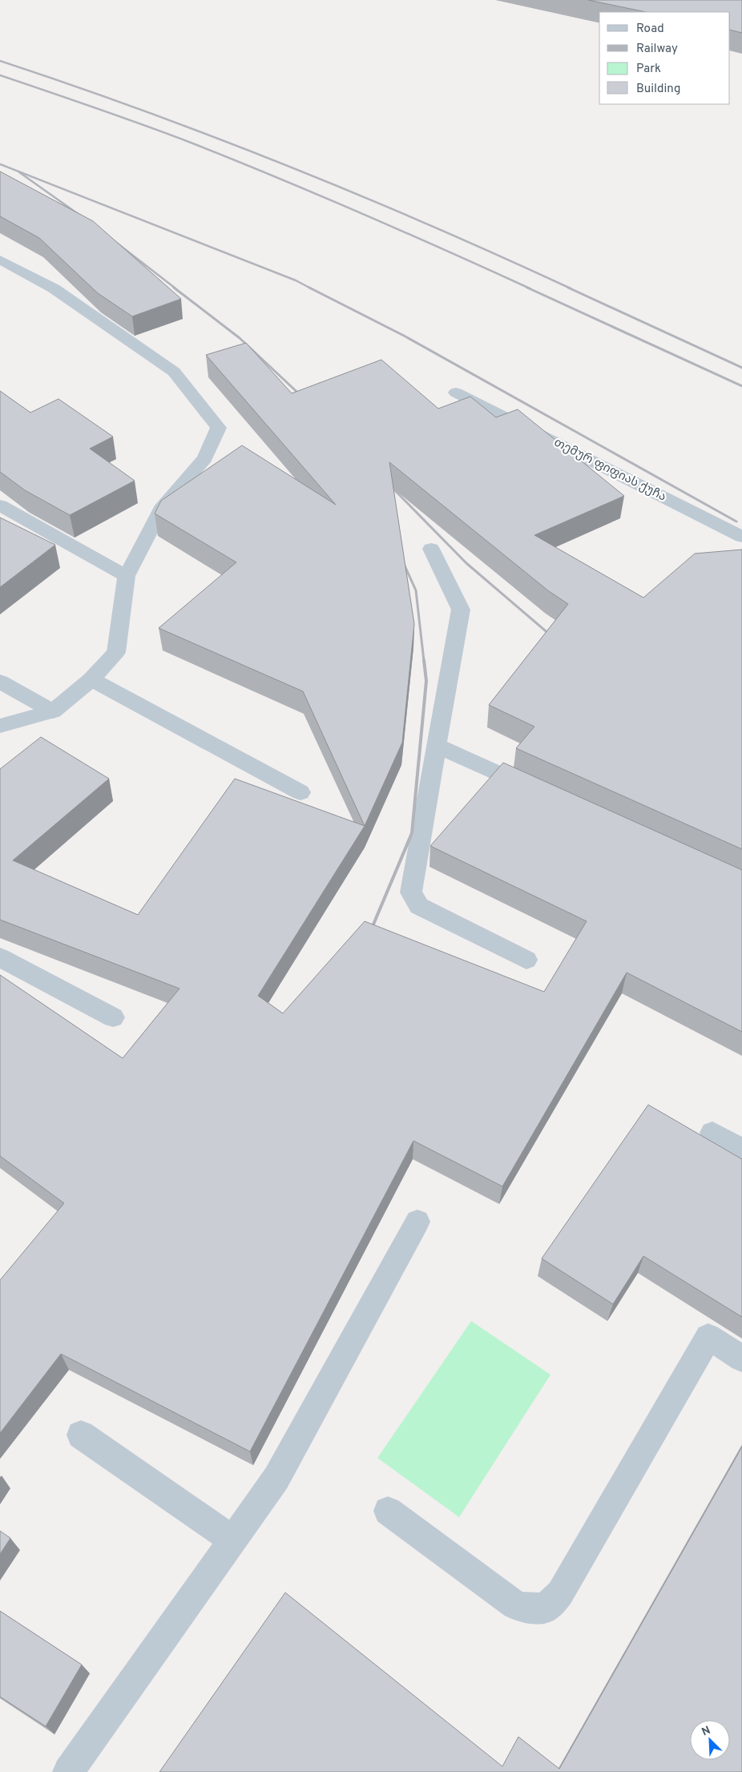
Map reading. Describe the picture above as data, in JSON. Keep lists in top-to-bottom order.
{
  "streets": {
    "street": ["თემურ ფიფიას ქუჩა"]
  },
  "legend": [
    "Road",
    "Railway",
    "Park",
    "Building"
  ],
  "north": "top left"
}
